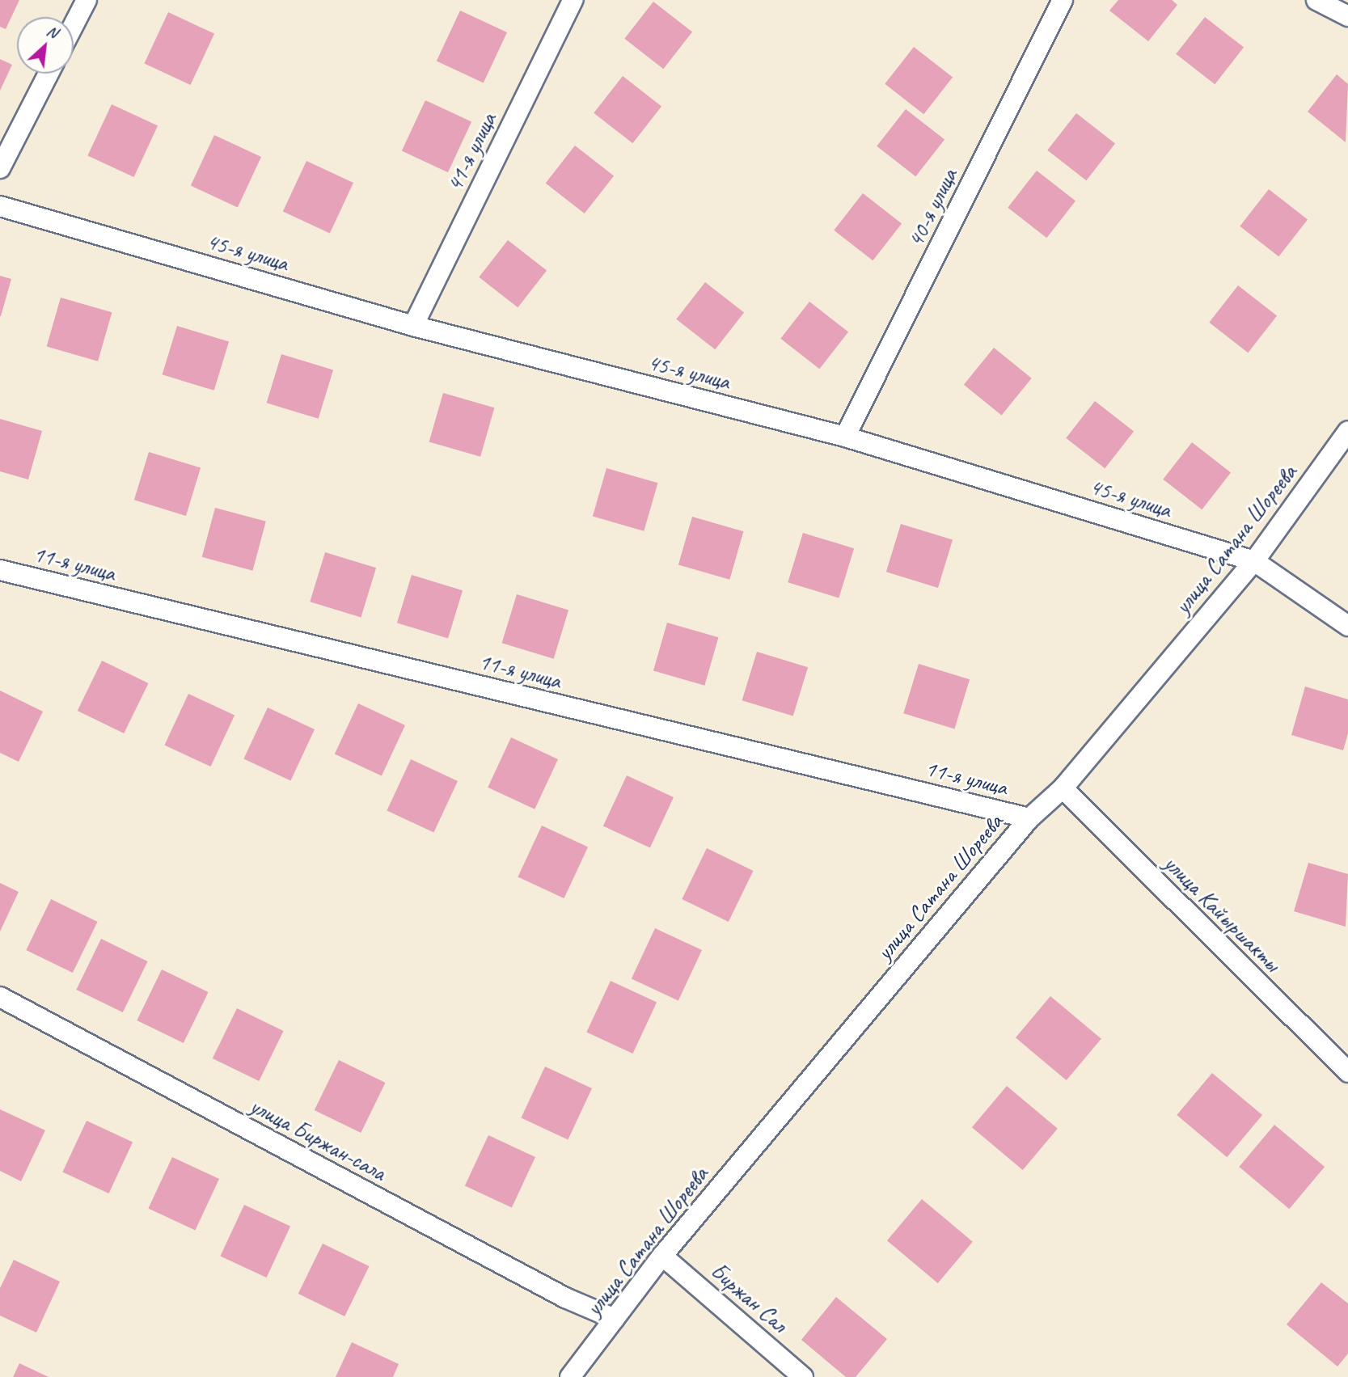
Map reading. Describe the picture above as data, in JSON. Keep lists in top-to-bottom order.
{
  "streets": {
    "street": [
      "41-я улица",
      "40-я улица",
      "45-я улица",
      "улица Сатана Шореева",
      "11-я улица",
      "улица Кайыршакты",
      "улица Биржан-сала",
      "Биржан Сал"
    ]
  },
  "crossings": [
    ["41-я улица", "45-я улица"],
    ["40-я улица", "45-я улица"],
    ["45-я улица", "улица Сатана Шореева"],
    ["улица Сатана Шореева", "11-я улица"],
    ["улица Сатана Шореева", "улица Кайыршакты"],
    ["улица Сатана Шореева", "улица Биржан-сала"],
    ["улица Сатана Шореева", "Биржан Сал"]
  ],
  "north": "top right"
}
